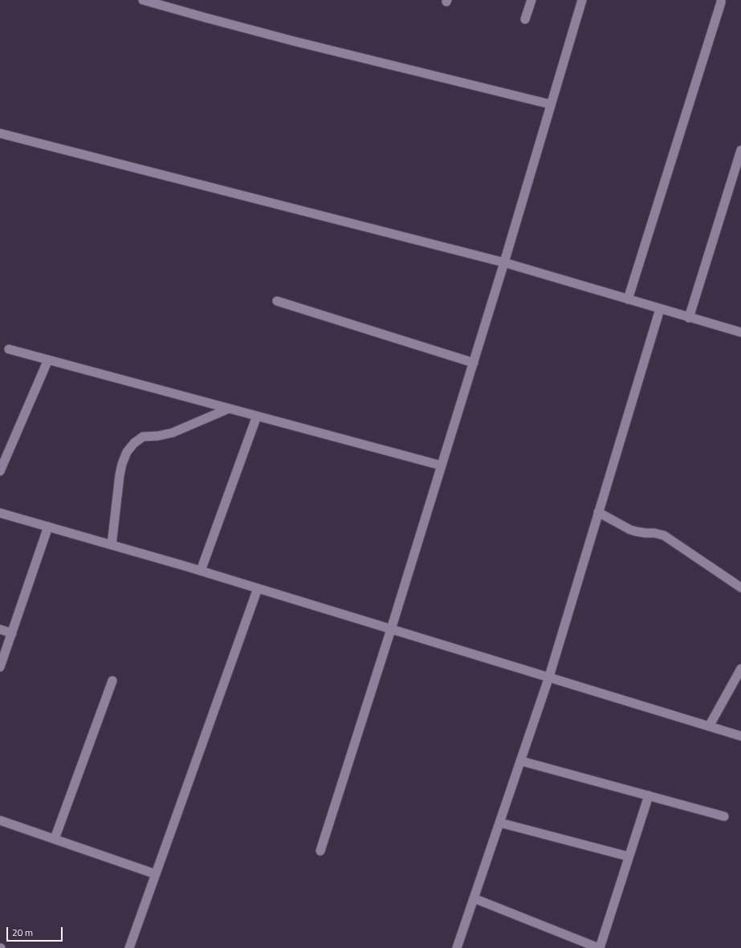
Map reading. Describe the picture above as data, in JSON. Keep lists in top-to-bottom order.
{
  "scale_bar": "20 m"
}
